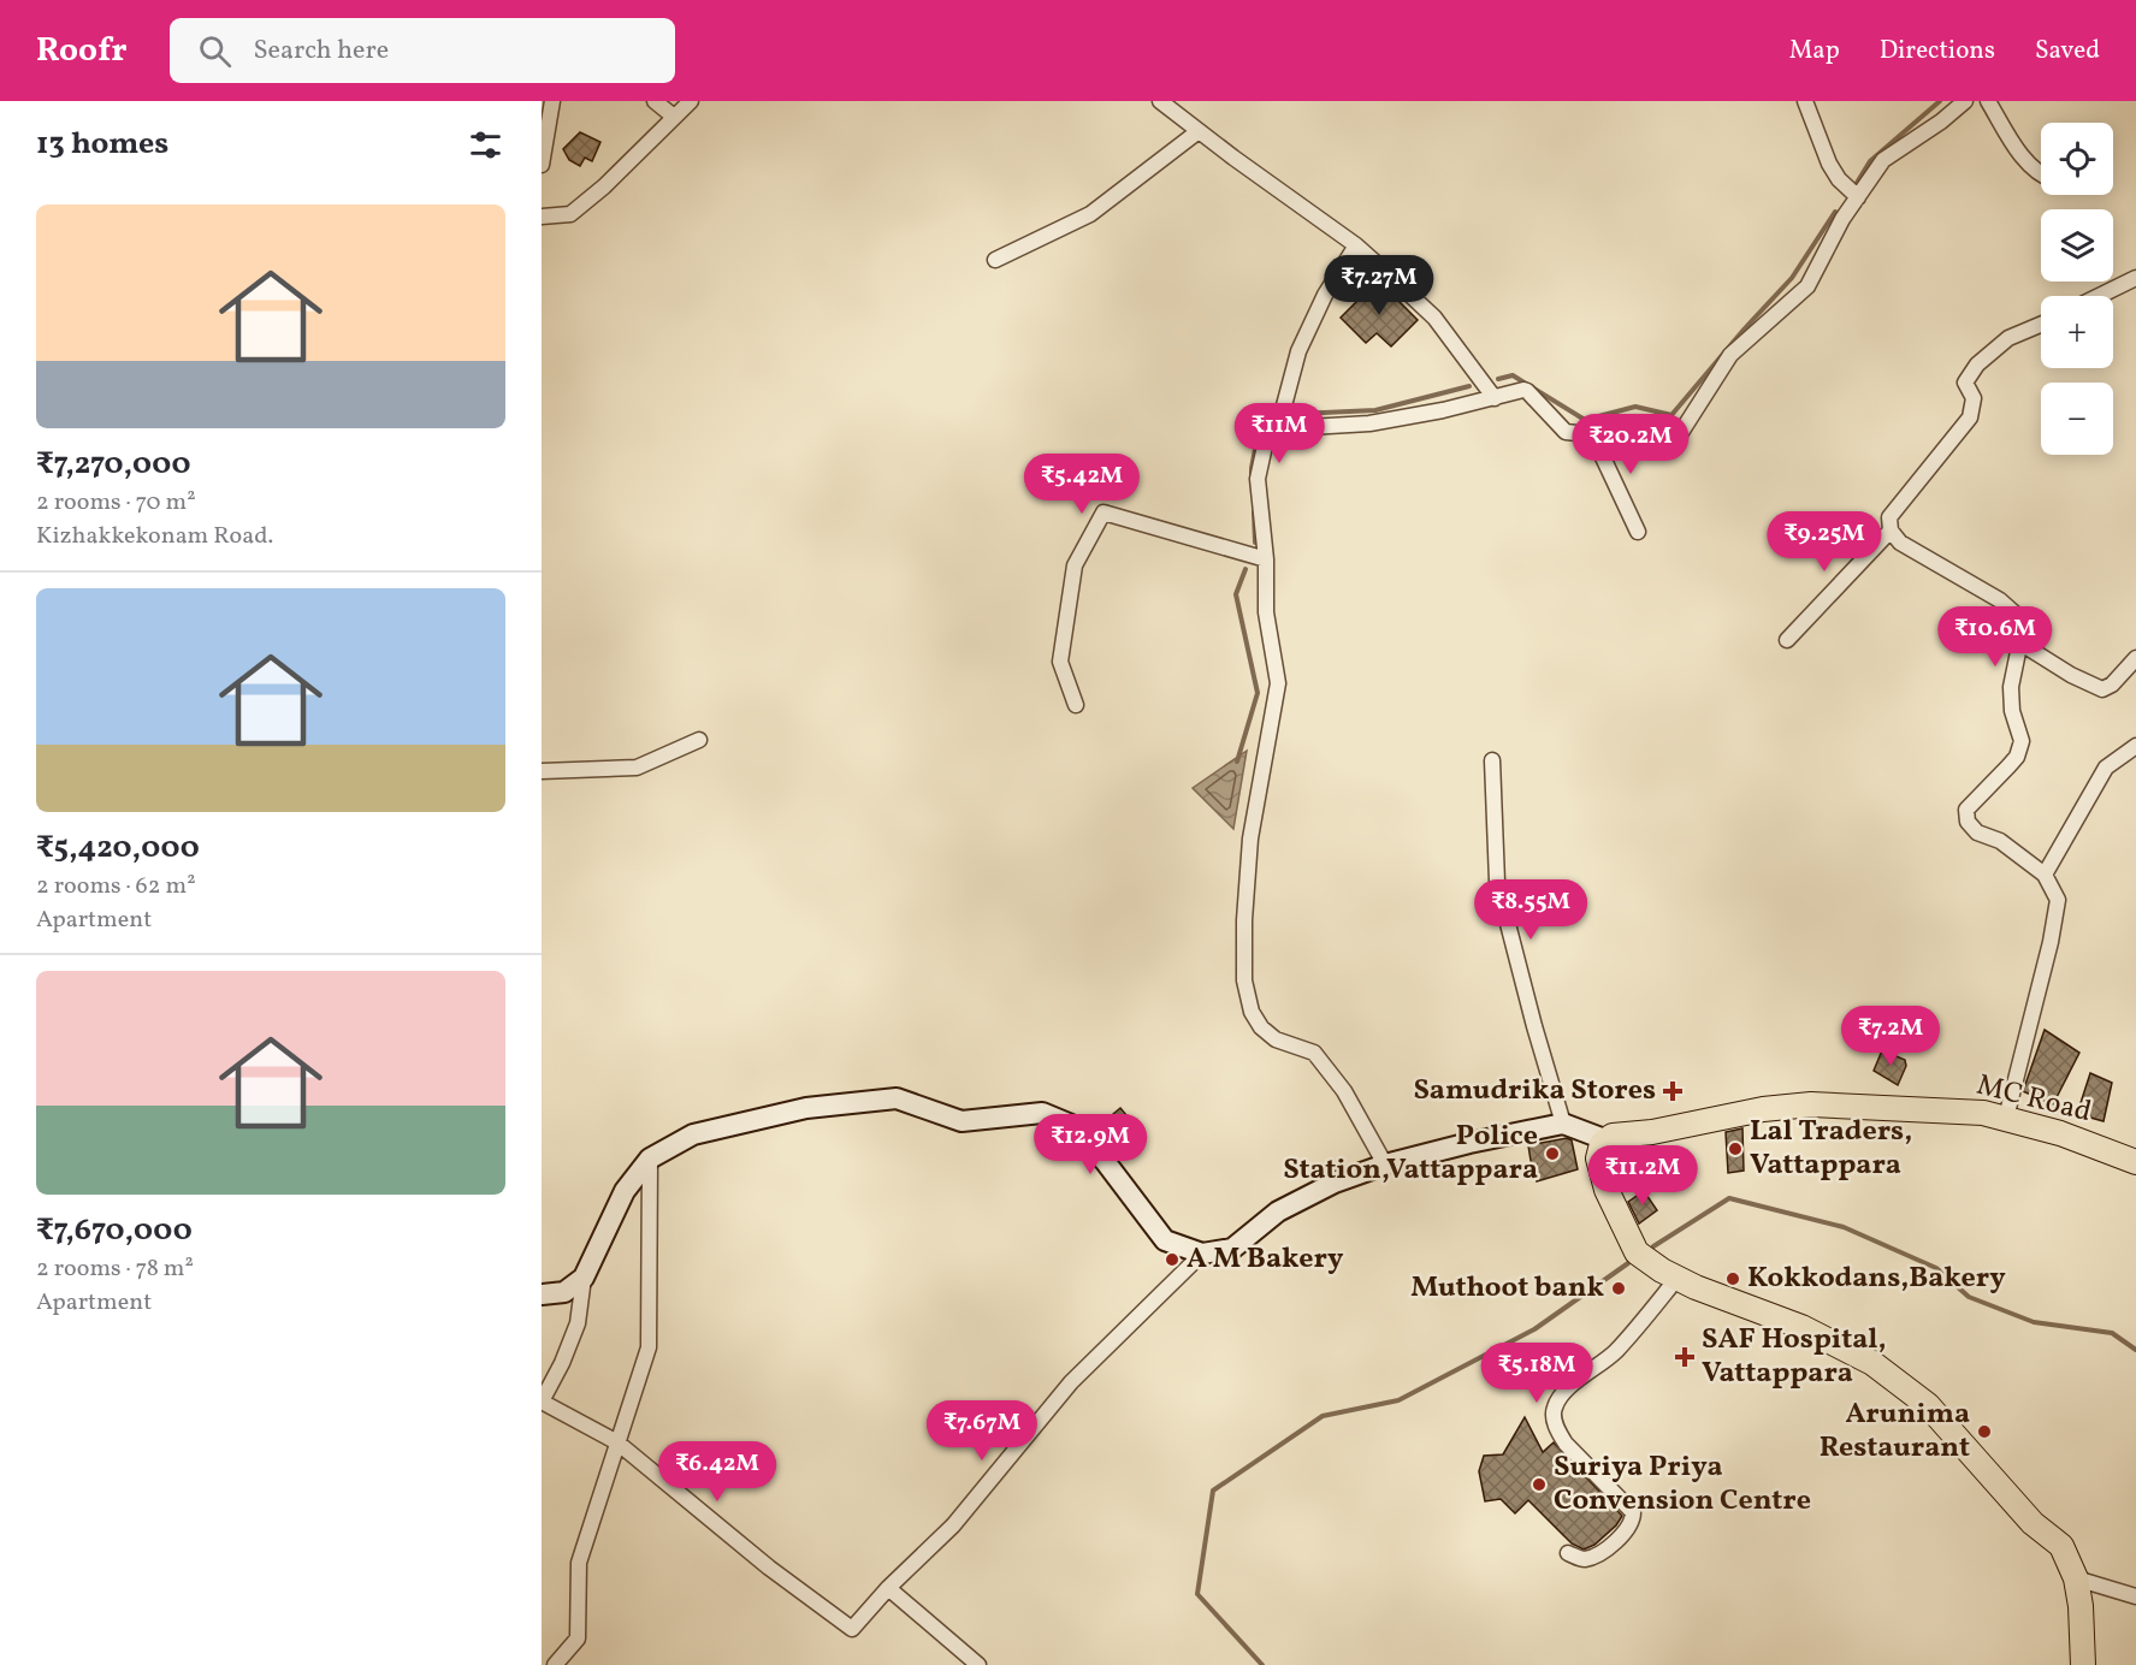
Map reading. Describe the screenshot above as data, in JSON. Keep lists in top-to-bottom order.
{
  "streets": {
    "main road": ["MC Road"]
  },
  "places": {
    "health": ["Samudrika Stores", "SAF Hospital, Vattappara"],
    "other": [
      "Lal Traders, Vattappara",
      "Police Station,Vattappara",
      "A M Bakery",
      "Kokkodans,Bakery",
      "Muthoot bank",
      "Arunima Restaurant",
      "Suriya Priya Convension Centre"
    ]
  },
  "page": {
    "header": "Roofr",
    "search": "Search here",
    "nav": ["Map", "Directions", "Saved"],
    "heading": "13 homes",
    "map_buttons": ["+", "−"],
    "list": [
      {
        "name": "₹7,270,000",
        "note": "2 rooms · 70 m² · Kizhakkekonam Road."
      },
      {
        "name": "₹5,420,000",
        "note": "2 rooms · 62 m² · Apartment"
      },
      {
        "name": "₹7,670,000",
        "note": "2 rooms · 78 m² · Apartment"
      }
    ],
    "price": [
      "₹7.27M",
      "₹11M",
      "₹20.2M",
      "₹5.42M",
      "₹9.25M",
      "₹10.6M",
      "₹8.55M",
      "₹7.2M",
      "₹12.9M",
      "₹11.2M",
      "₹5.18M",
      "₹7.67M",
      "₹6.42M"
    ]
  }
}
